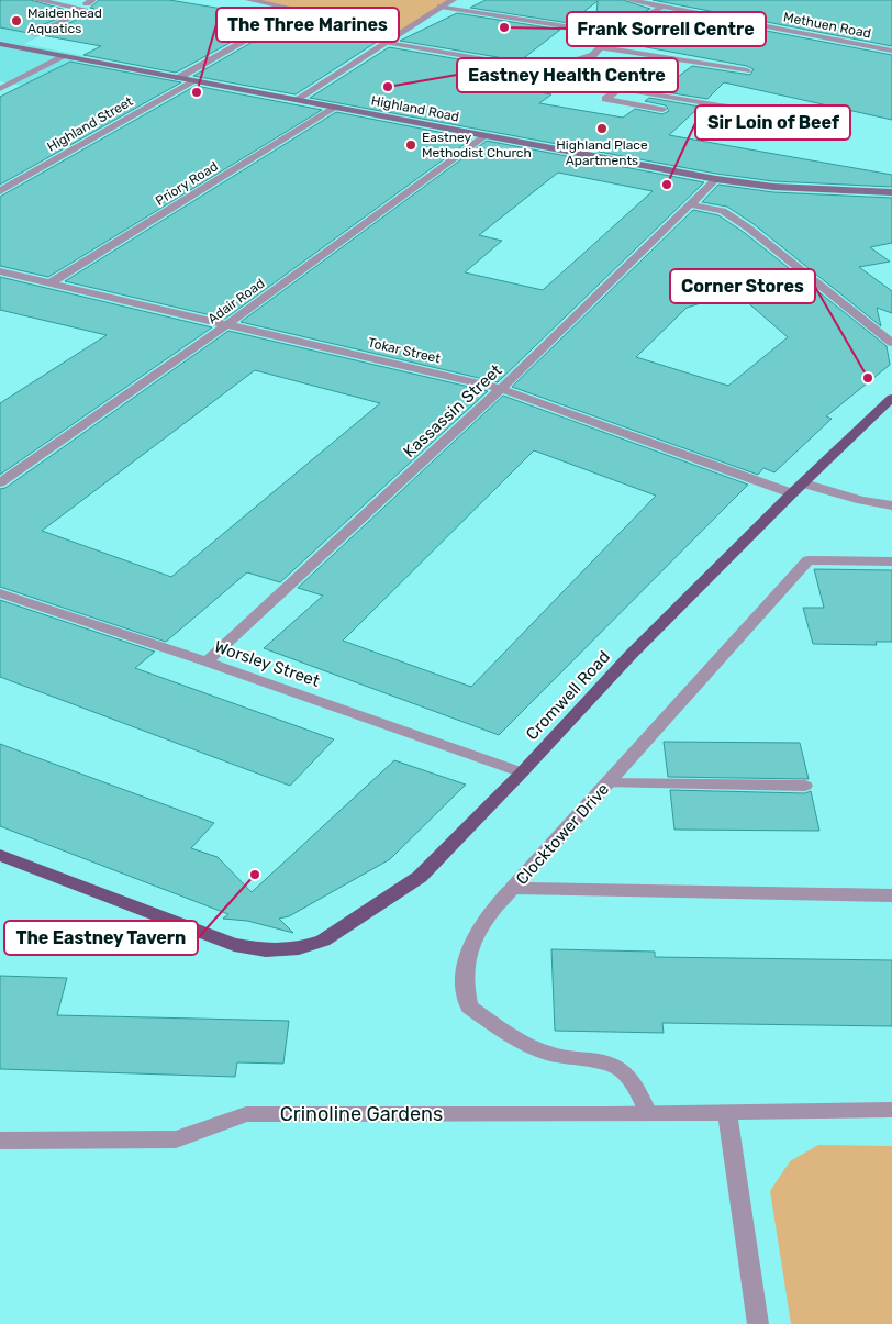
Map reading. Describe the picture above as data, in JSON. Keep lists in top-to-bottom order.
{
  "streets": {
    "main road": ["Highland Road", "Cromwell Road"],
    "street": [
      "Methuen Road",
      "Highland Street",
      "Priory Road",
      "Adair Road",
      "Tokar Street",
      "Kassassin Street",
      "Worsley Street",
      "Clocktower Drive",
      "Crinoline Gardens"
    ]
  },
  "crossings": [
    ["Highland Road", "Highland Street"],
    ["Highland Road", "Priory Road"],
    ["Highland Road", "Adair Road"],
    ["Highland Road", "Kassassin Street"],
    ["Priory Road", "Tokar Street"],
    ["Adair Road", "Tokar Street"],
    ["Tokar Street", "Kassassin Street"],
    ["Tokar Street", "Cromwell Road"],
    ["Kassassin Street", "Worsley Street"],
    ["Worsley Street", "Cromwell Road"]
  ],
  "places": [
    "Maidenhead Aquatics",
    "Frank Sorrell Centre",
    "Eastney Health Centre",
    "The Three Marines",
    "Highland Place Apartments",
    "Eastney Methodist Church",
    "Sir Loin of Beef",
    "Corner Stores",
    "The Eastney Tavern"
  ]
}
